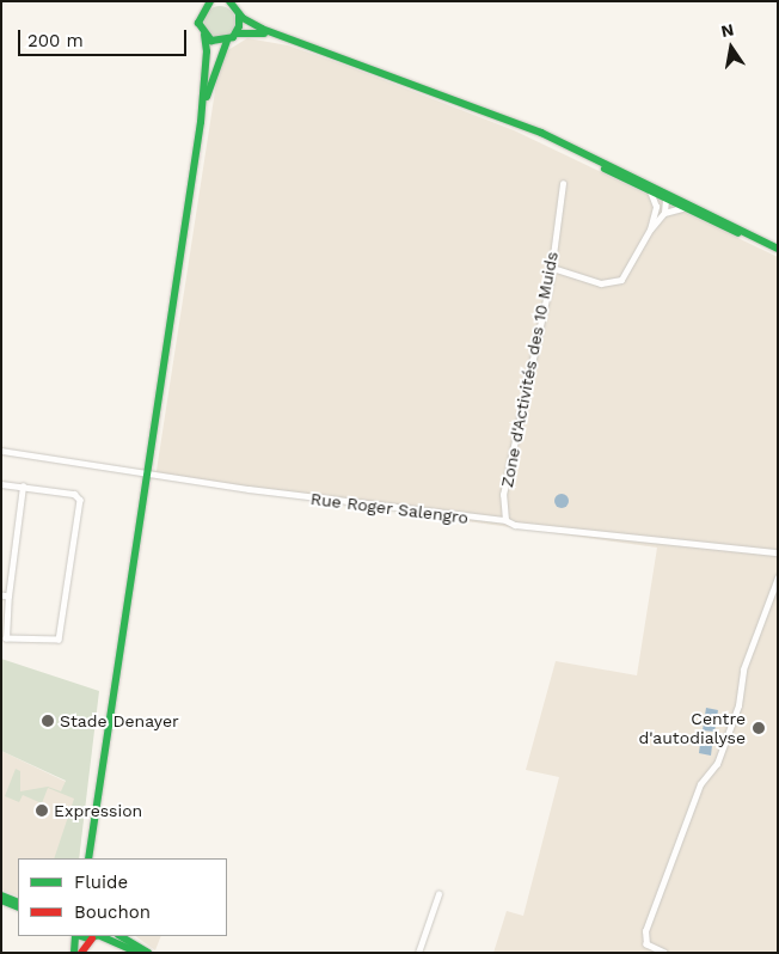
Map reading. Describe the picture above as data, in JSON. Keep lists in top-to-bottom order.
{
  "streets": {
    "street": ["Zone d'Activités des 10 Muids", "Rue Roger Salengro"]
  },
  "crossings": [
    ["Zone d'Activités des 10 Muids", "Rue Roger Salengro"]
  ],
  "places": ["Stade Denayer", "Centre d'autodialyse", "Expression"],
  "legend": ["Fluide", "Bouchon"],
  "scale_bar": "200 m",
  "north": "top"
}
